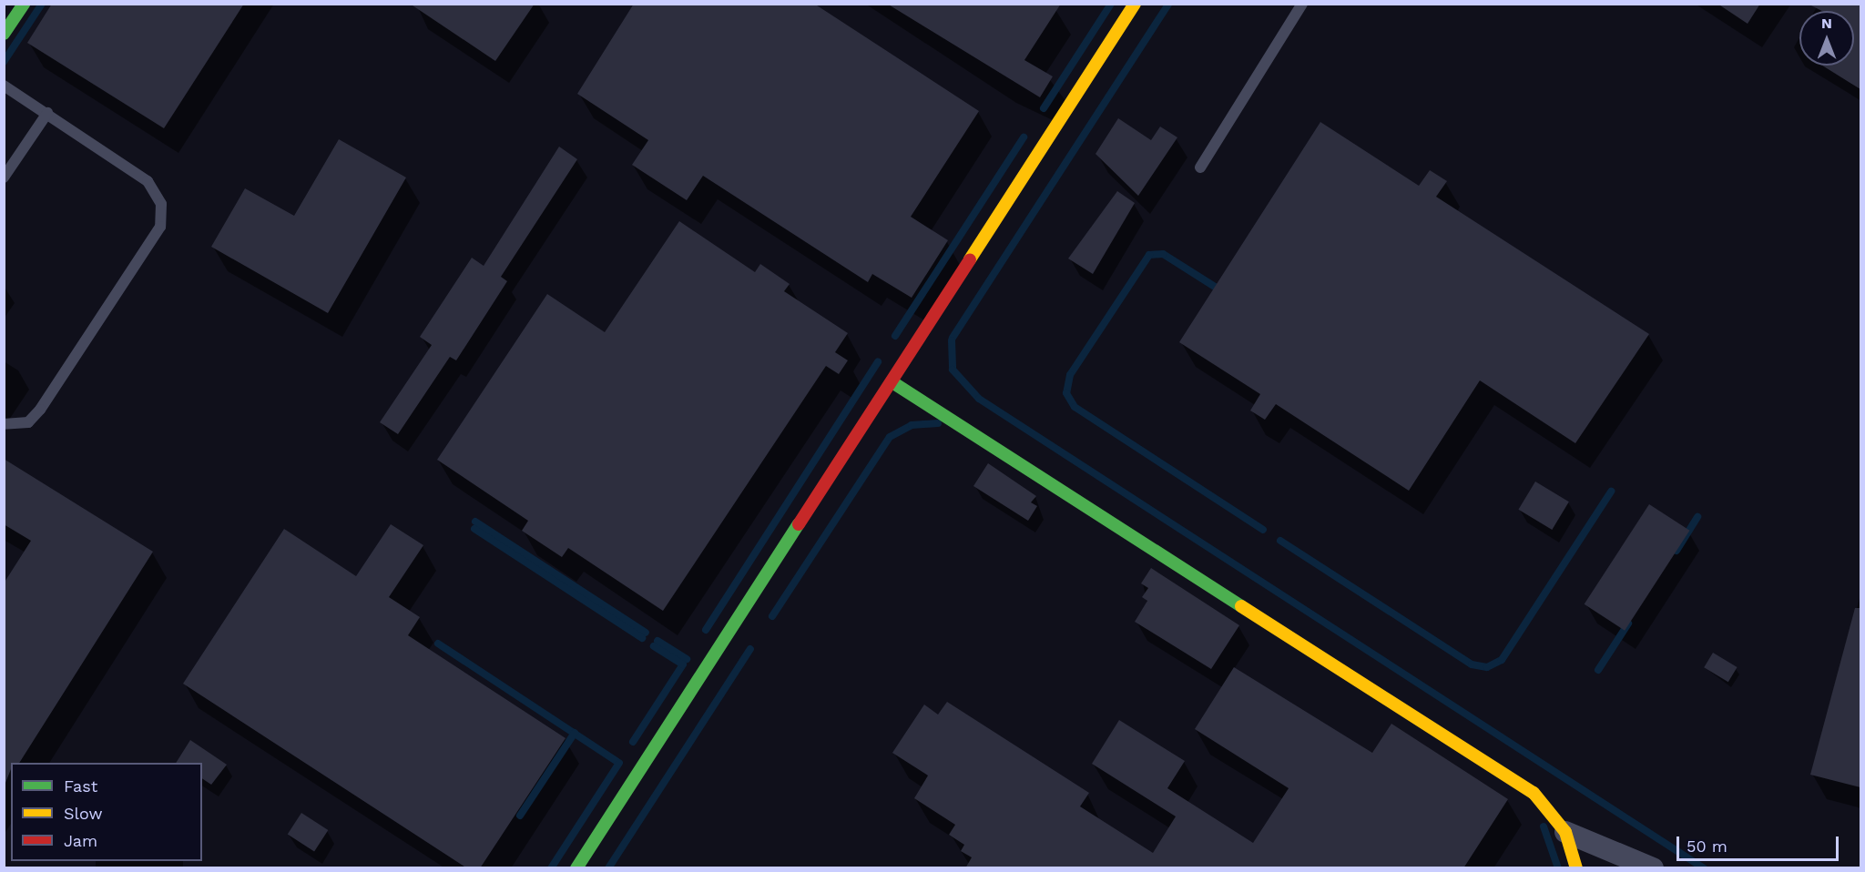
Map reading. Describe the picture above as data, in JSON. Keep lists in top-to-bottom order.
{
  "legend": ["Fast", "Slow", "Jam"],
  "scale_bar": "50 m",
  "north": "top"
}
